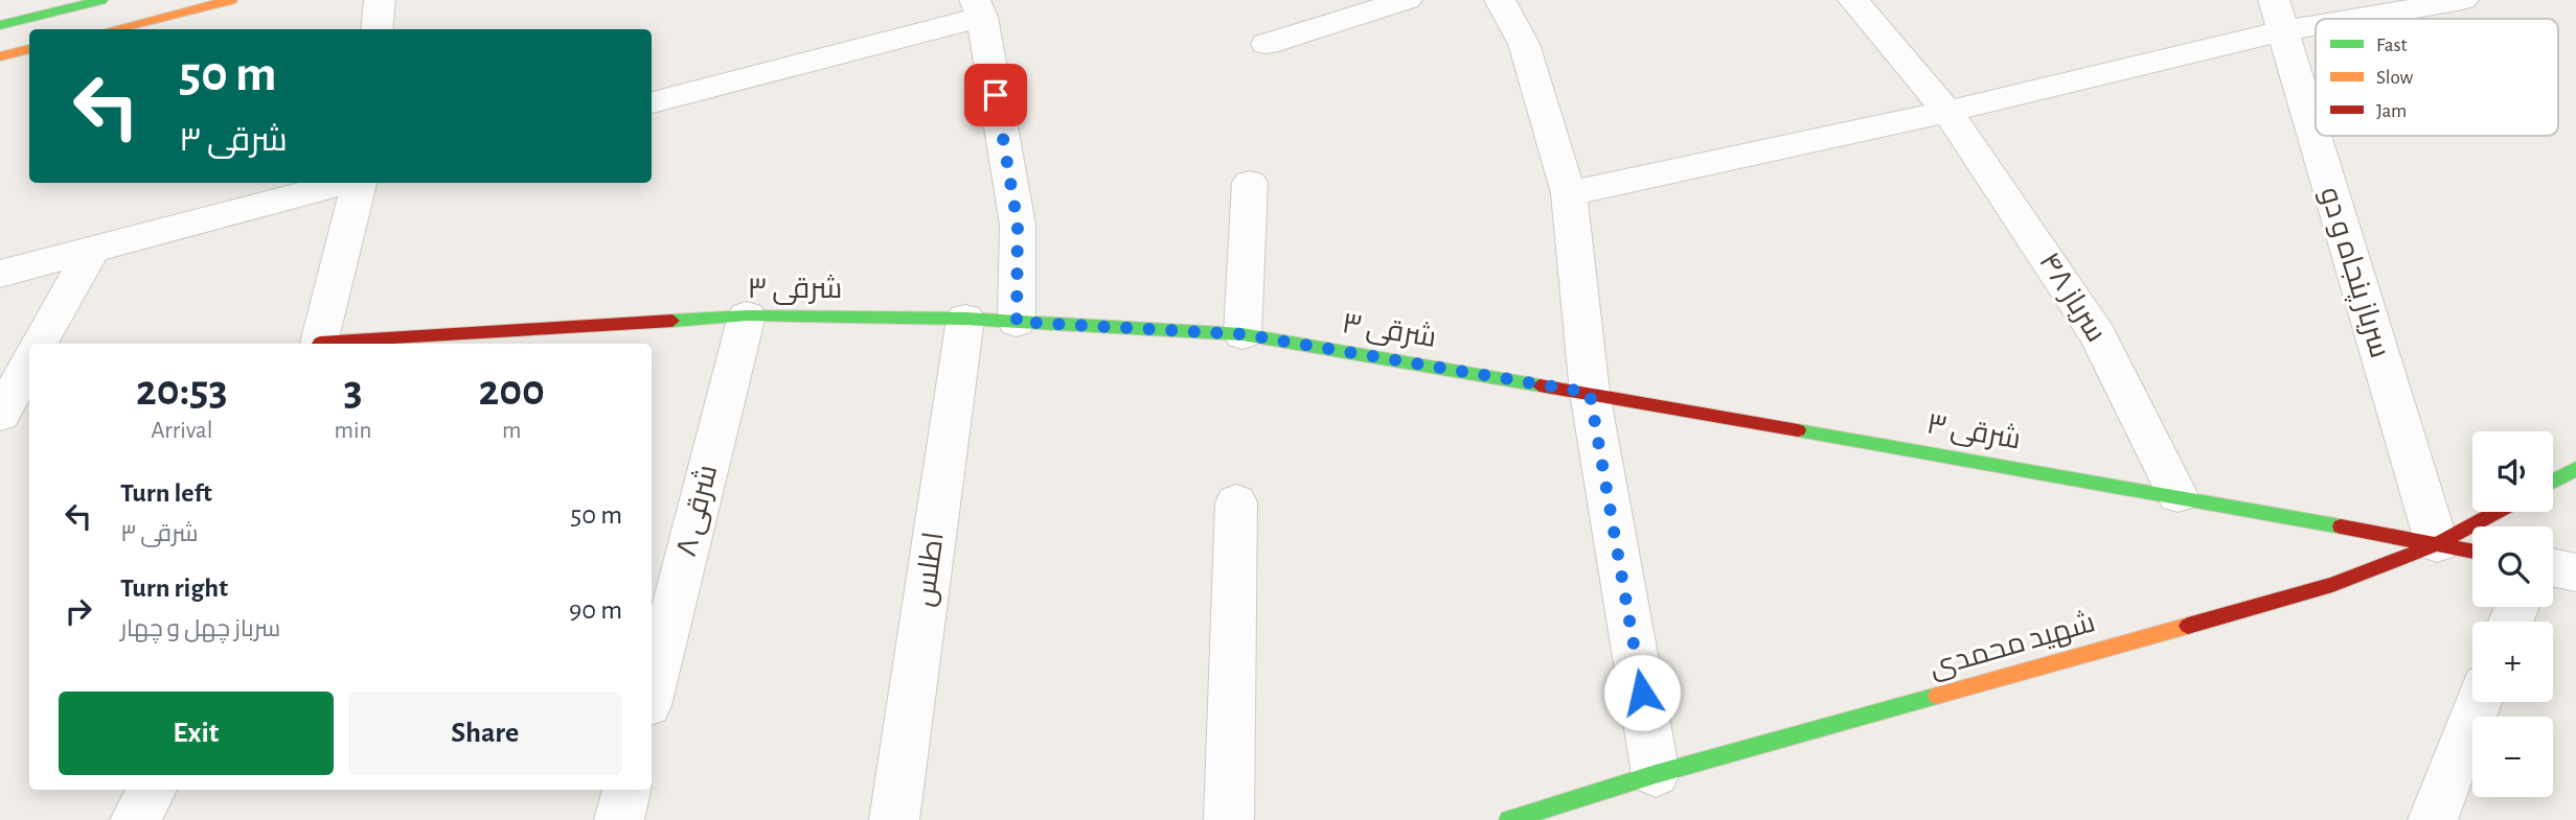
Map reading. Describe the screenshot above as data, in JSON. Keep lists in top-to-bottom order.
{
  "streets": {
    "street": [
      "سرباز پنجاه و دو",
      "شرقی ۳",
      "سرباز ۴۸",
      "۸ شرقی",
      "اطلس",
      "شهید محمدی"
    ]
  },
  "crossings": [
    ["سرباز پنجاه و دو", "شرقی ۳"],
    ["سرباز پنجاه و دو", "شهید محمدی"],
    ["شرقی ۳", "سرباز ۴۸"],
    ["شرقی ۳", "۸ شرقی"],
    ["شرقی ۳", "اطلس"],
    ["شرقی ۳", "شهید محمدی"]
  ],
  "legend": ["Fast", "Slow", "Jam"],
  "page": {
    "turn": ["50 m", "شرقی ۳"],
    "eta": [
      "20:53",
      "Arrival",
      "3",
      "min",
      "200",
      "m"
    ],
    "map_buttons": ["+", "−"],
    "list": [
      {
        "name": "Turn left",
        "note": "شرقی ۳",
        "value": "50 m"
      },
      {
        "name": "Turn right",
        "note": "سرباز چهل و چهار",
        "value": "90 m"
      }
    ],
    "buttons": ["Exit", "Share"]
  }
}
